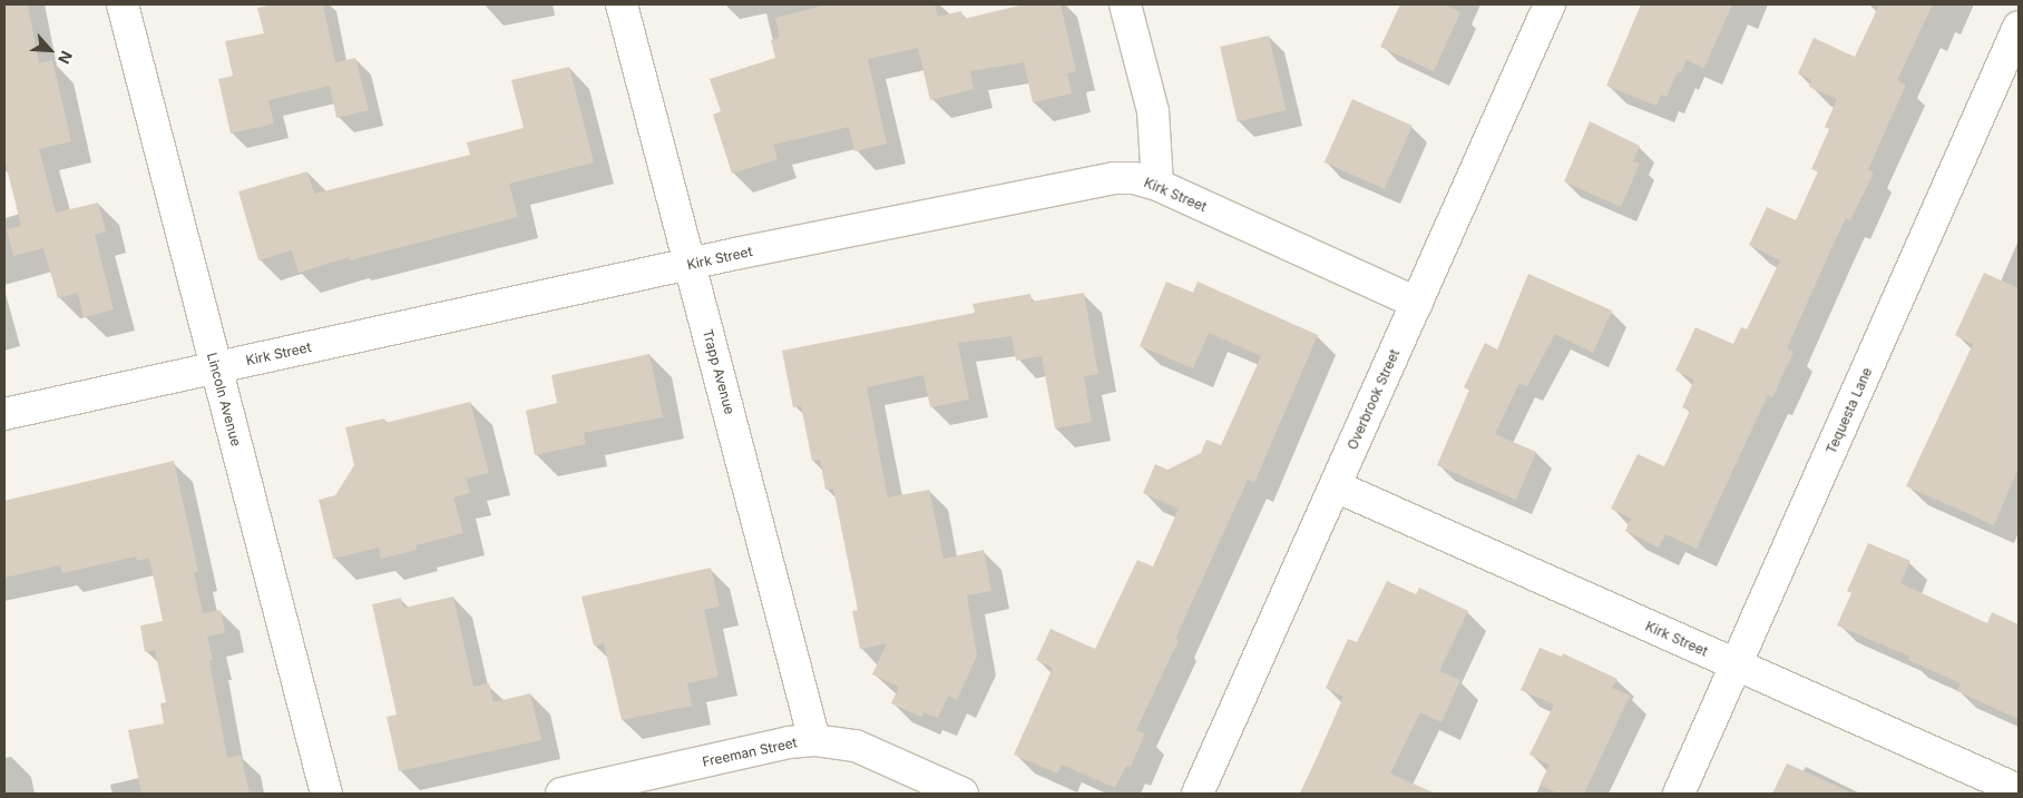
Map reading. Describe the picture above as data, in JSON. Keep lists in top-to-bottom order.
{
  "streets": {
    "street": [
      "Kirk Street",
      "Trapp Avenue",
      "Lincoln Avenue",
      "Overbrook Street",
      "Tequesta Lane",
      "Freeman Street"
    ]
  },
  "crossings": [
    ["Kirk Street", "Trapp Avenue"],
    ["Kirk Street", "Lincoln Avenue"],
    ["Kirk Street", "Overbrook Street"],
    ["Kirk Street", "Tequesta Lane"],
    ["Trapp Avenue", "Freeman Street"]
  ],
  "north": "bottom right"
}
